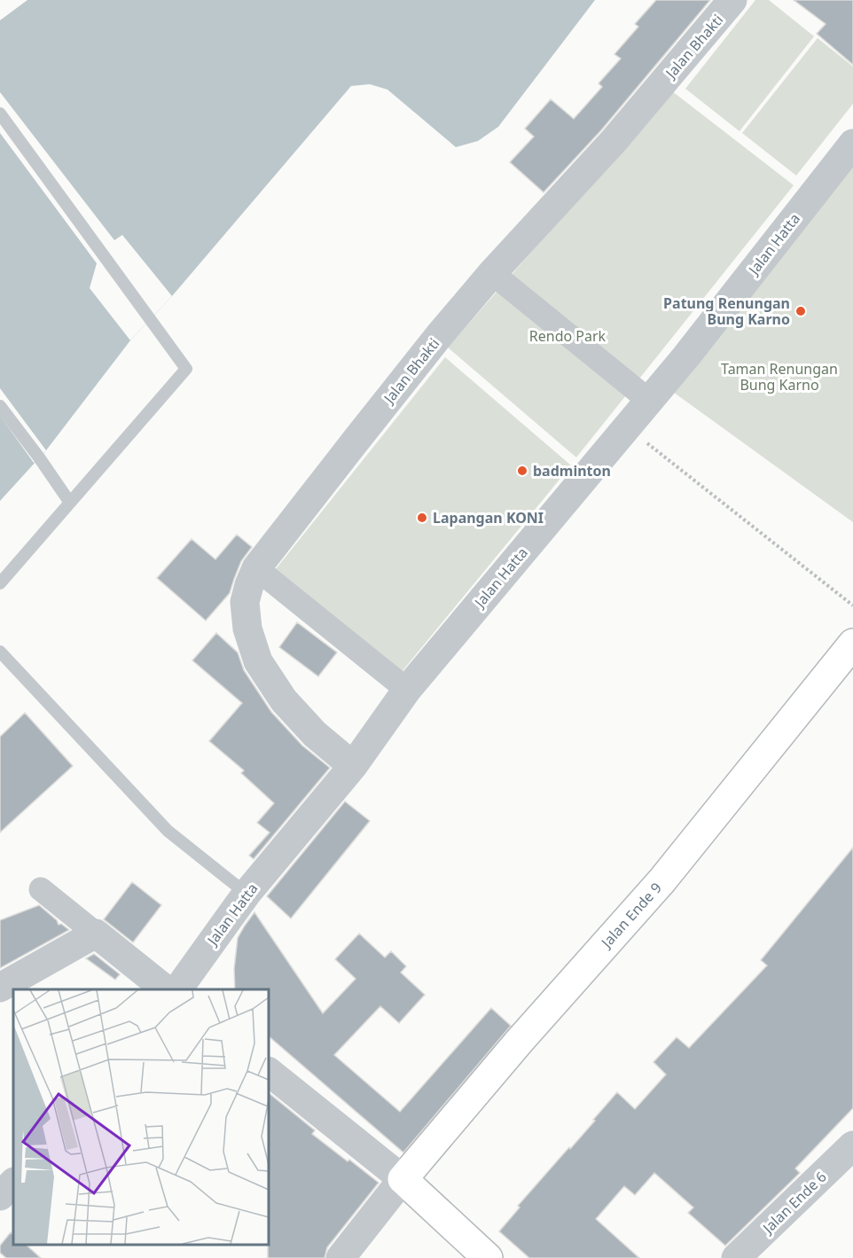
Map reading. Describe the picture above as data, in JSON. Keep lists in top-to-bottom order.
{
  "streets": {
    "highway": ["Jalan Ende 9"],
    "street": ["Jalan Bhakti", "Jalan Hatta", "Jalan Ende 6"]
  },
  "crossings": [
    ["Jalan Bhakti", "Jalan Hatta"]
  ],
  "parks": ["Rendo Park", "Taman Renungan Bung Karno"],
  "places": ["Patung Renungan Bung Karno", "badminton", "Lapangan KONI"]
}
